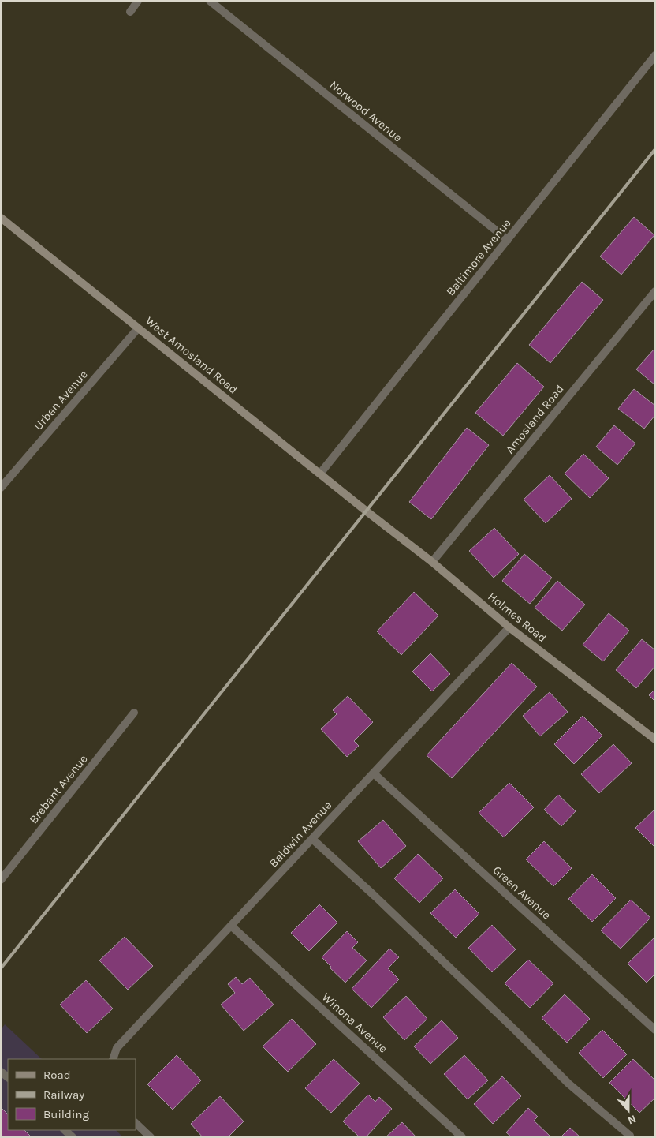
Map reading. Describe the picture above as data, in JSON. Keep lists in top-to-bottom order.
{
  "streets": {
    "street": [
      "Norwood Avenue",
      "Baltimore Avenue",
      "West Amosland Road",
      "Urban Avenue",
      "Amosland Road",
      "Holmes Road",
      "Brebant Avenue",
      "Baldwin Avenue",
      "Green Avenue",
      "Winona Avenue"
    ]
  },
  "crossings": [
    ["Norwood Avenue", "Baltimore Avenue"],
    ["Baltimore Avenue", "West Amosland Road"],
    ["West Amosland Road", "Urban Avenue"],
    ["West Amosland Road", "Holmes Road"],
    ["Amosland Road", "Holmes Road"],
    ["Holmes Road", "Baldwin Avenue"],
    ["Baldwin Avenue", "Green Avenue"],
    ["Baldwin Avenue", "Winona Avenue"]
  ],
  "legend": ["Road", "Railway", "Building"],
  "north": "bottom"
}
